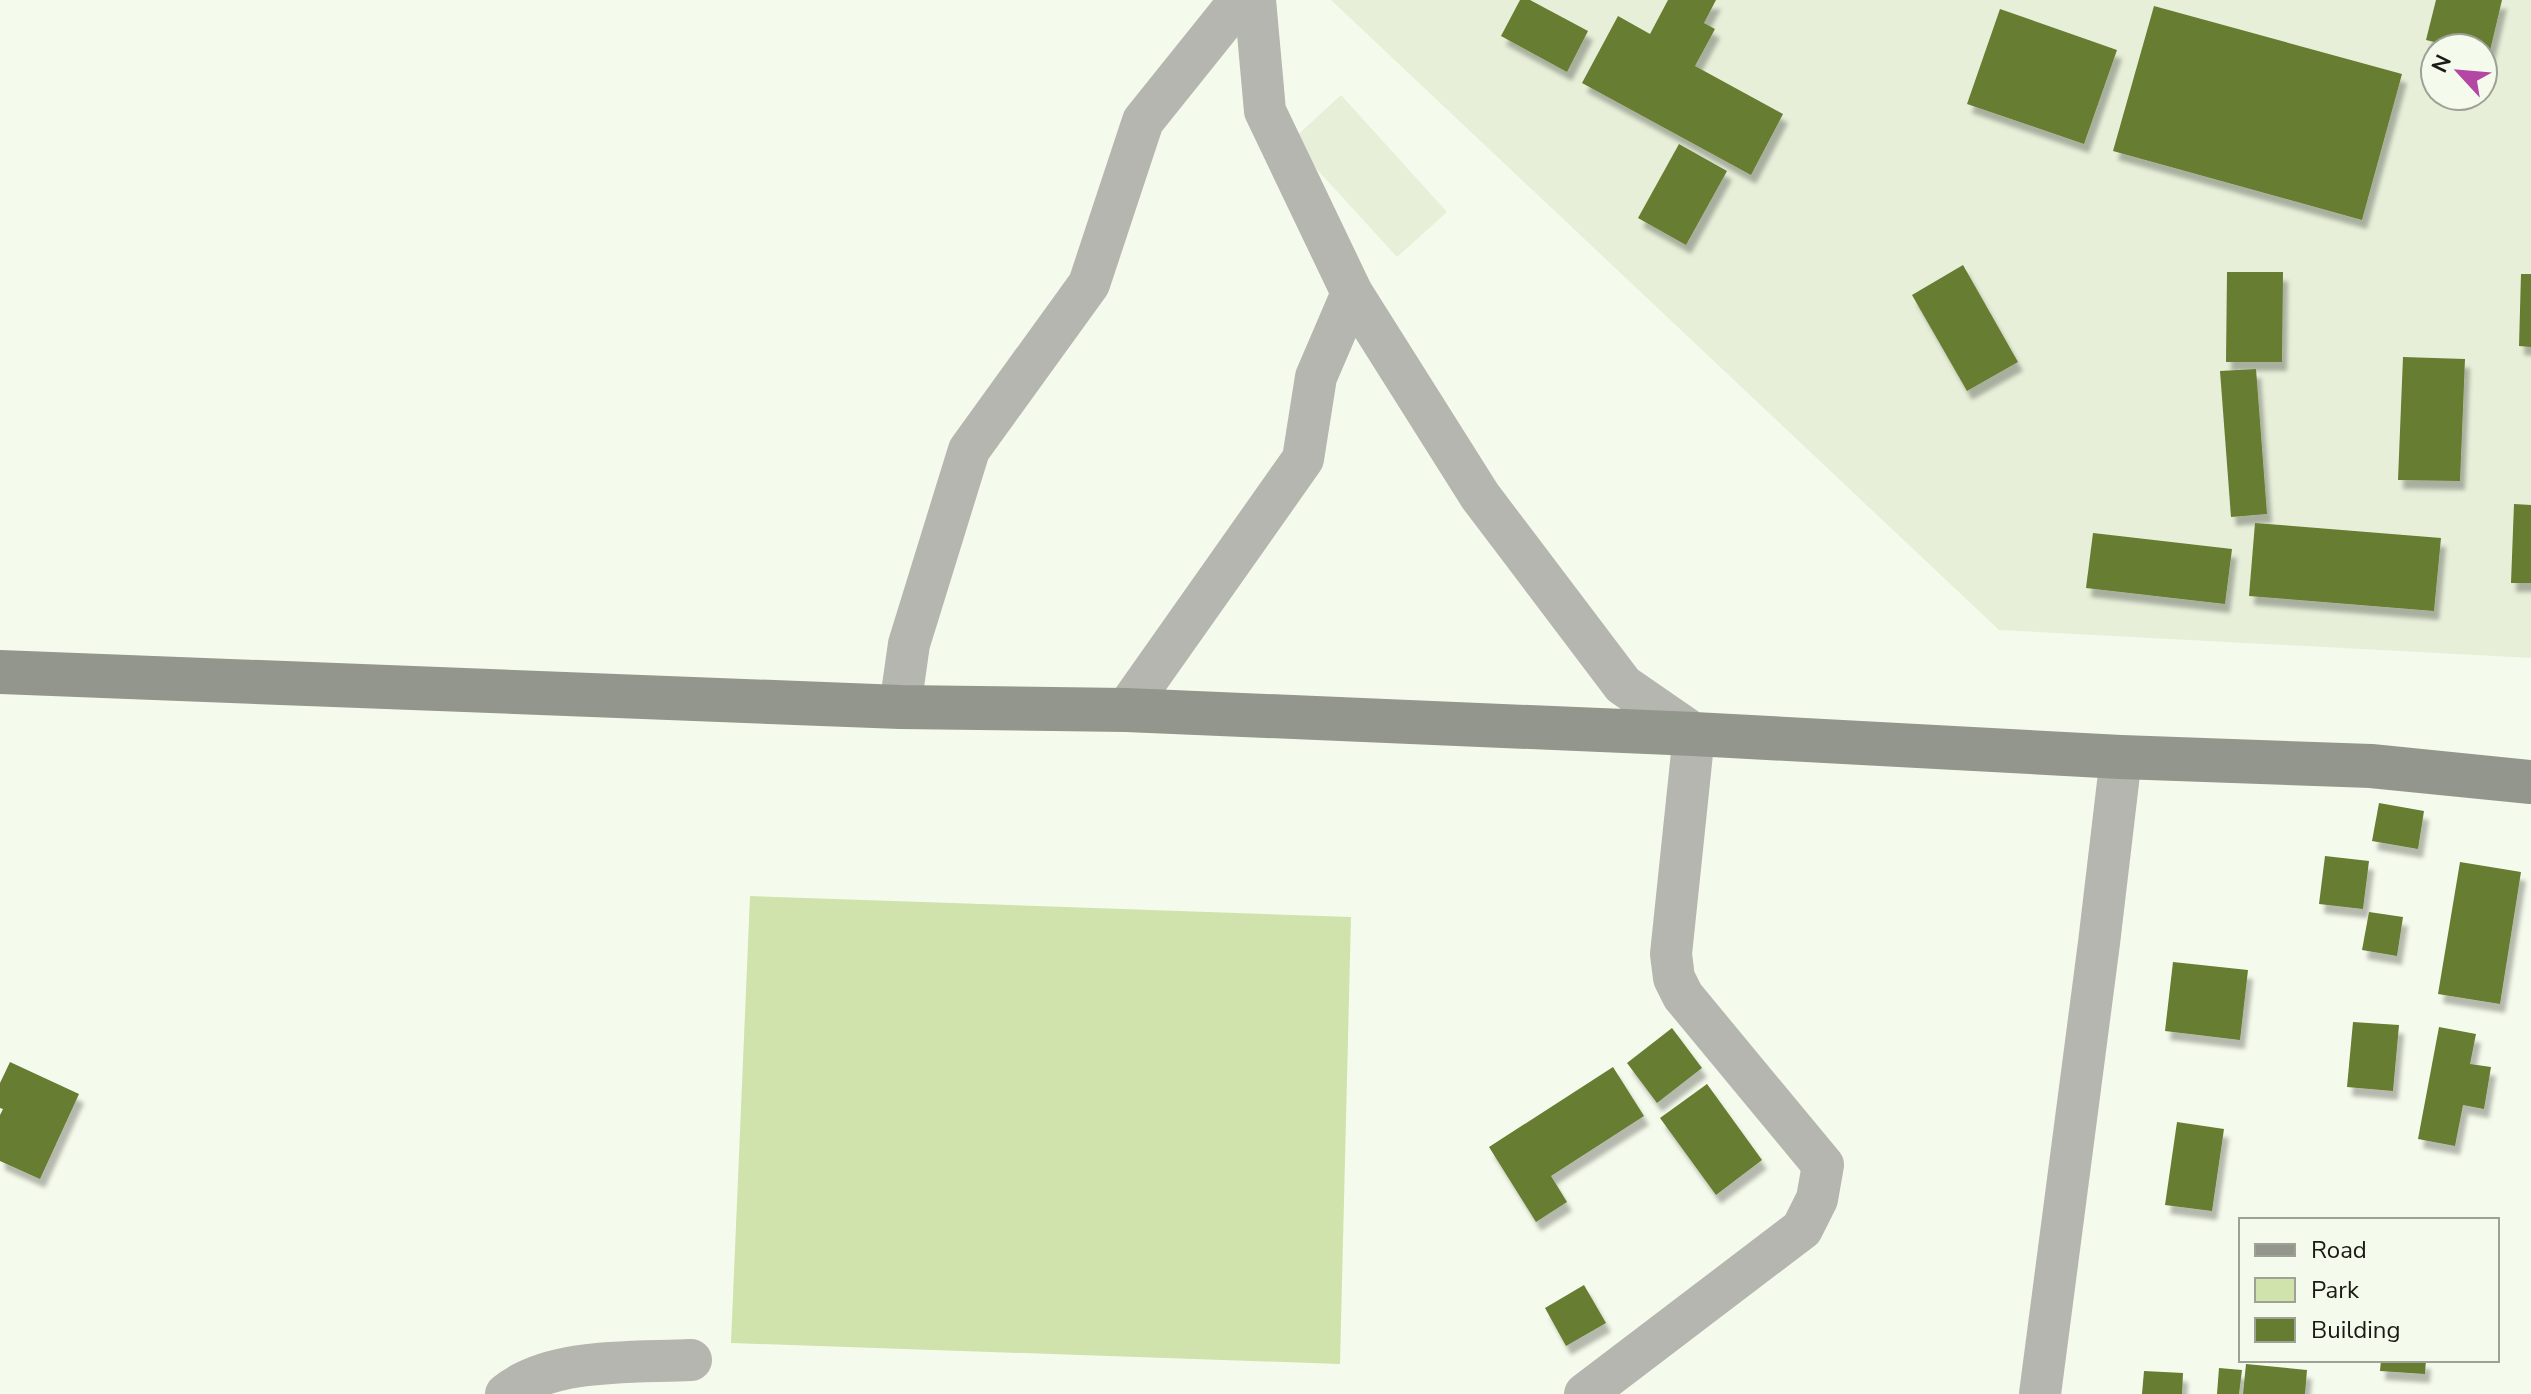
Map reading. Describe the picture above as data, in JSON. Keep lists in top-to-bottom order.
{
  "legend": ["Road", "Park", "Building"],
  "north": "top left"
}
